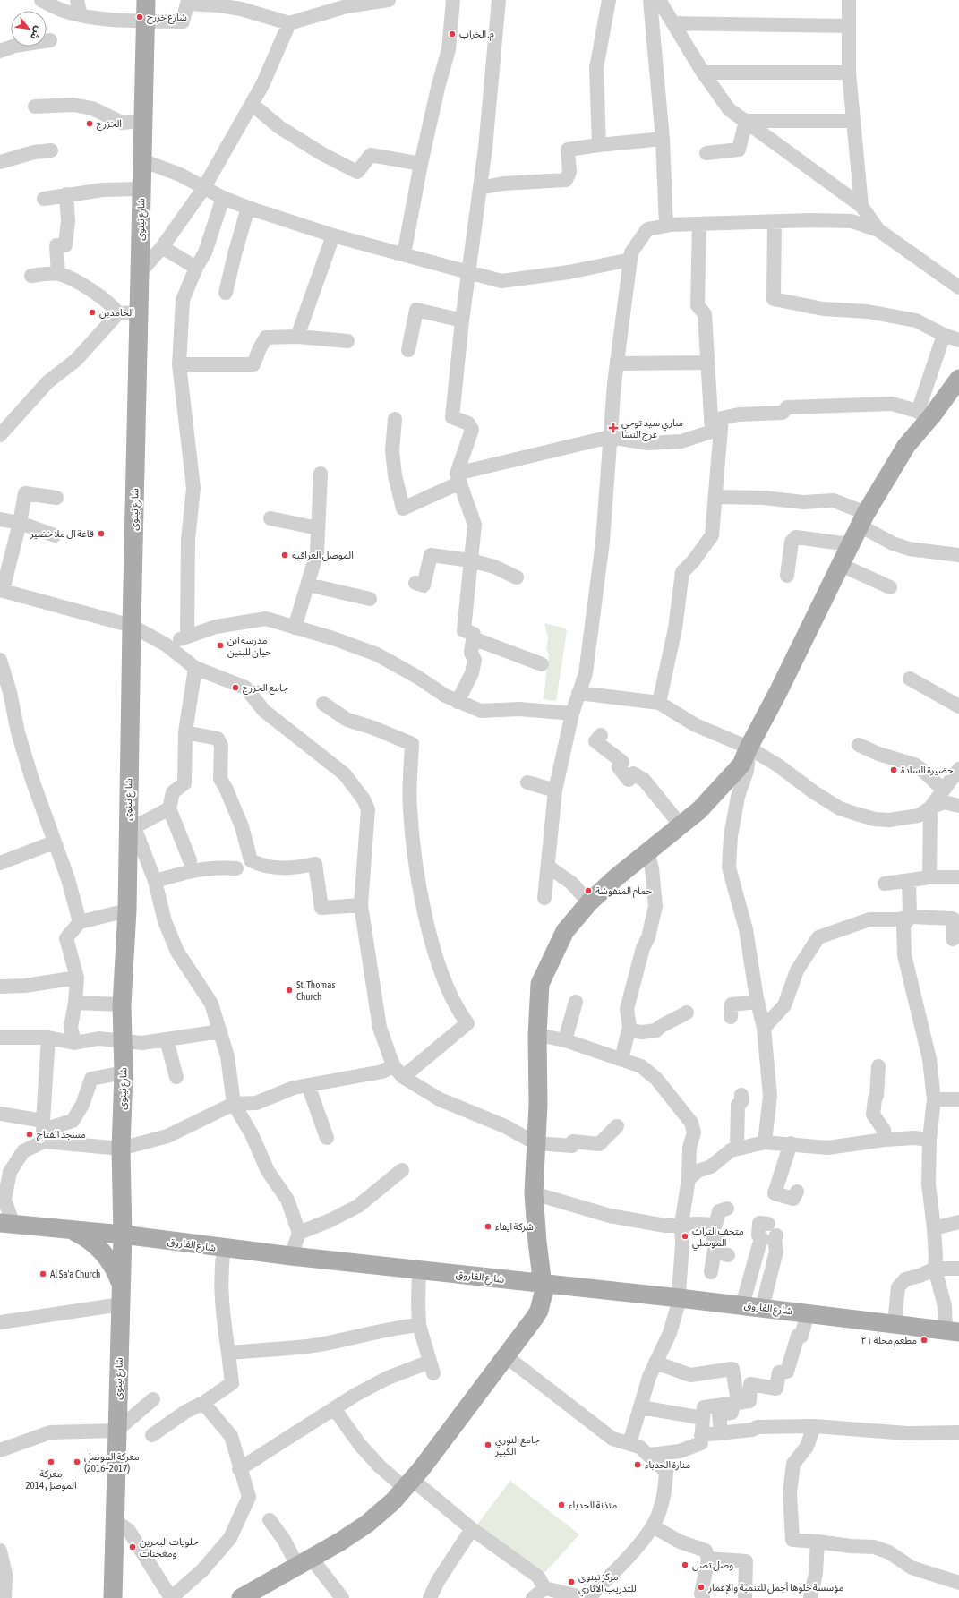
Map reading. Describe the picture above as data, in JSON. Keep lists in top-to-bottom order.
{
  "streets": {
    "main road": ["شارع نينوى", "شارع الفاروق"]
  },
  "crossings": [
    ["شارع نينوى", "شارع الفاروق"]
  ],
  "places": {
    "other": [
      "شارع خزرج",
      "م. الخراب",
      "الخزرج",
      "الحامدين",
      "قاعة آل ملا خضير",
      "الموصل العراقيه",
      "مدرسة ابن حيان للبنين",
      "جامع الخزرج",
      "حضيرة السادة",
      "حمام المنفوشة",
      "St. Thomas Church",
      "مسجد الفتاح",
      "شركة ايفاء",
      "متحف التراث الموصلي",
      "Al Sa'a Church",
      "مطعم محلة ٢١",
      "جامع النوري الكبير",
      "معركة الموصل 2014",
      "معركة الموصل (2016–2017)",
      "منارة الحدباء",
      "مئذنة الحدباء",
      "حلويات البحرين ومعجنات",
      "وصل تصل",
      "مركز نينوى للتدريب الاثاري",
      "مؤسسة خلوها أجمل للتنمية والإعمار"
    ],
    "health": ["ساري سيد توحي عرج النسا"]
  },
  "north": "bottom right"
}
